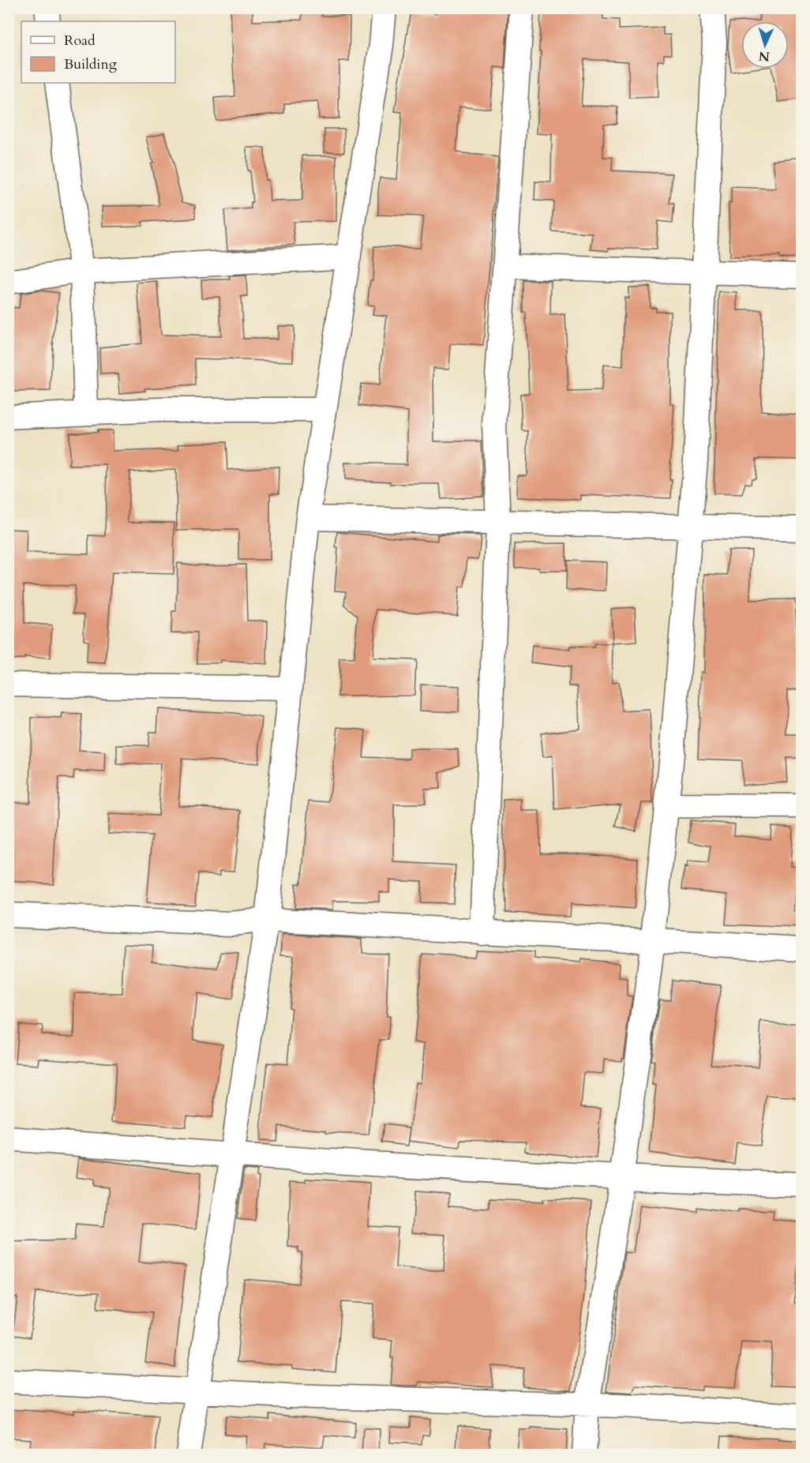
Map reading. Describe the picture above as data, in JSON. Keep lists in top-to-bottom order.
{
  "legend": ["Road", "Building"],
  "north": "bottom"
}
